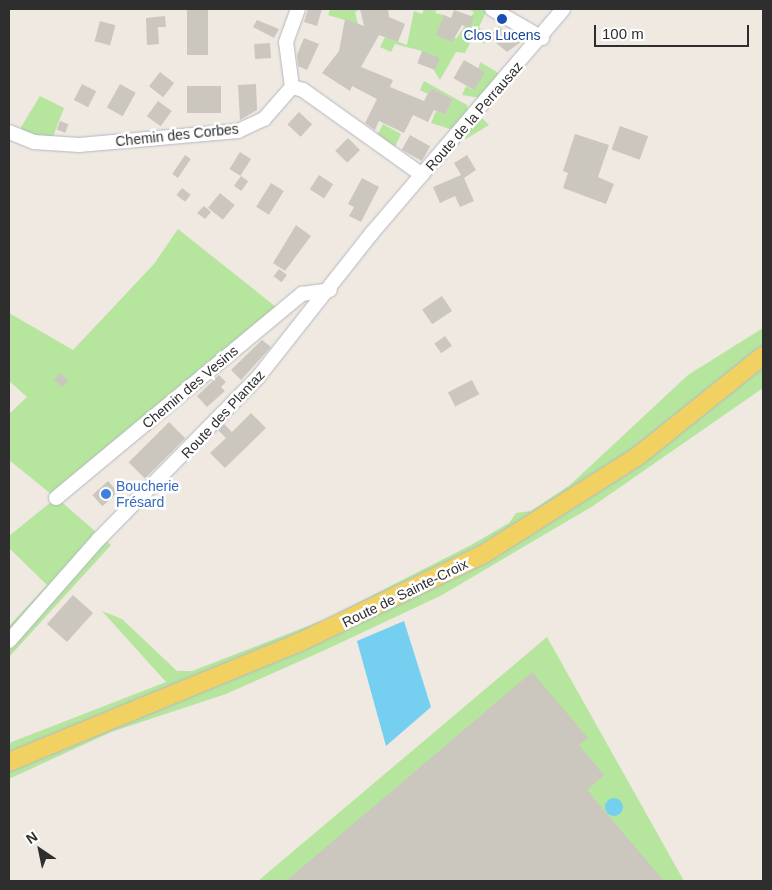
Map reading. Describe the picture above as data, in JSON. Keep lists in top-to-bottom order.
{
  "streets": {
    "main road": ["Route de Sainte-Croix"],
    "street": [
      "Route de la Perrausaz",
      "Chemin des Corbes",
      "Chemin des Vesins",
      "Route des Plantaz"
    ]
  },
  "crossings": [
    ["Route de la Perrausaz", "Route des Plantaz"],
    ["Chemin des Vesins", "Route des Plantaz"]
  ],
  "places": ["Clos Lucens", "Boucherie Frésard"],
  "scale_bar": "100 m",
  "north": "top left"
}
